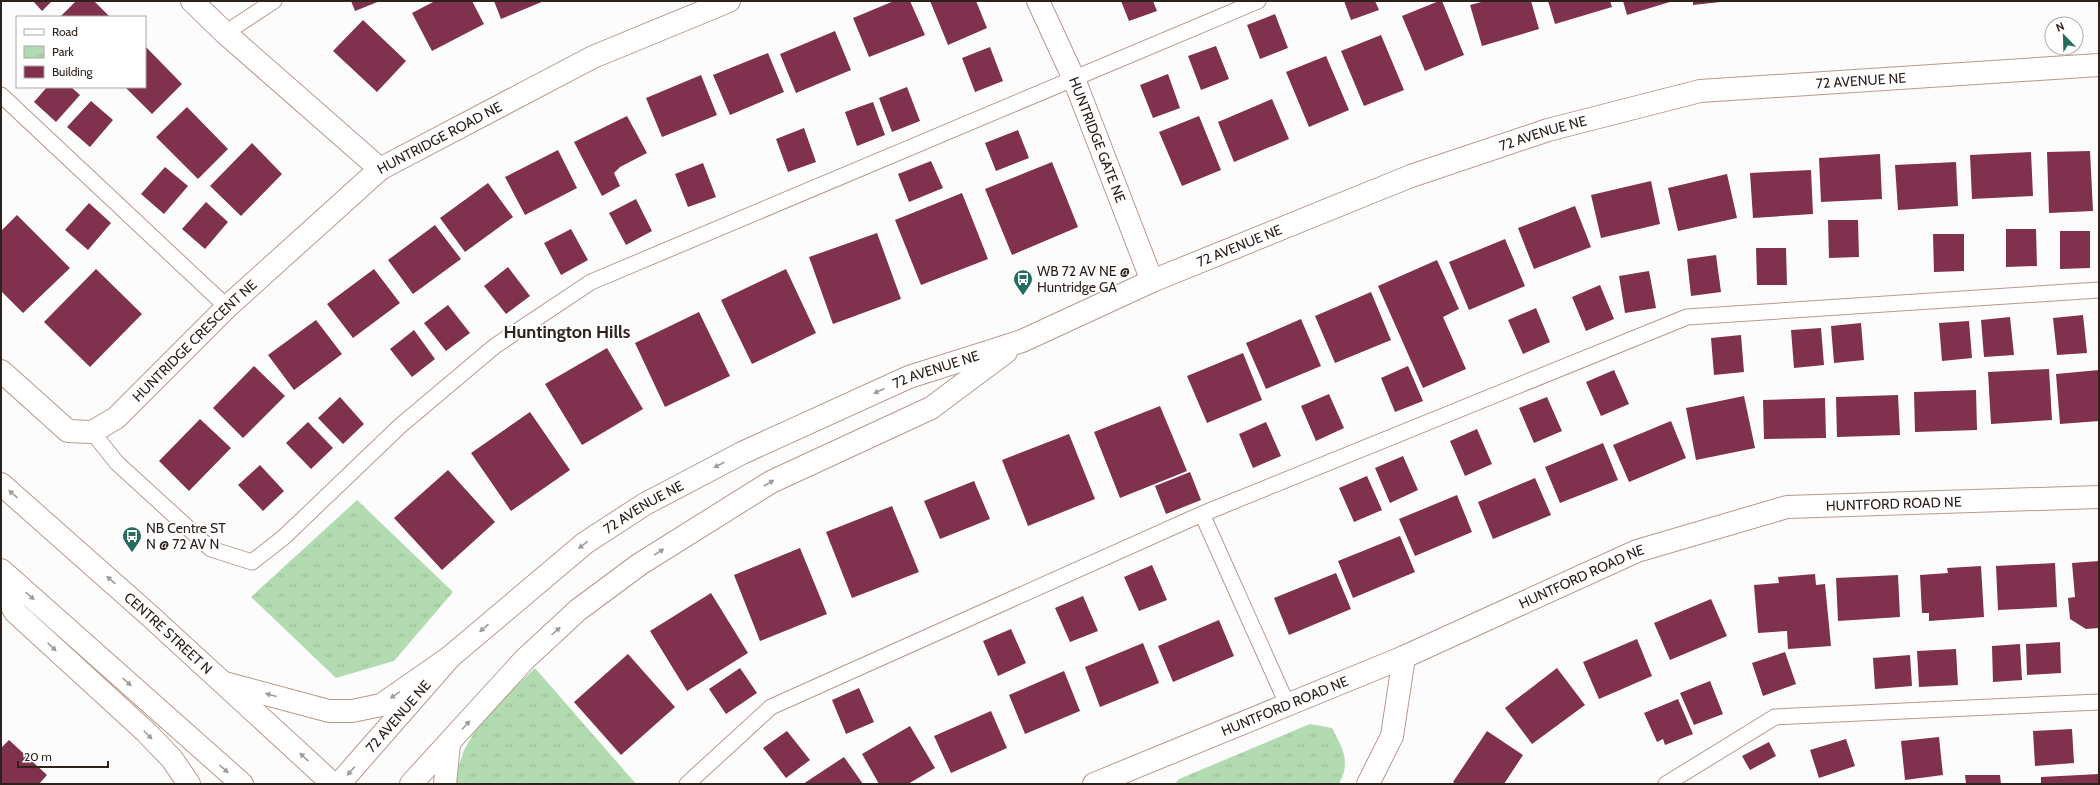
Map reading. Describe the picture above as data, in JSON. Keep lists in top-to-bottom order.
{
  "streets": {
    "street": [
      "72 AVENUE NE",
      "HUNTRIDGE ROAD NE",
      "HUNTRIDGE GATE NE",
      "HUNTRIDGE CRESCENT NE",
      "HUNTFORD ROAD NE",
      "CENTRE STREET N"
    ]
  },
  "crossings": [
    ["72 AVENUE NE", "HUNTRIDGE GATE NE"],
    ["HUNTRIDGE ROAD NE", "HUNTRIDGE CRESCENT NE"]
  ],
  "districts": ["Huntington Hills"],
  "places": {
    "bus stop": ["WB 72 AV NE @ Huntridge GA", "NB Centre ST N @ 72 AV N"]
  },
  "legend": ["Road", "Park", "Building"],
  "scale_bar": "20 m",
  "north": "top left"
}
